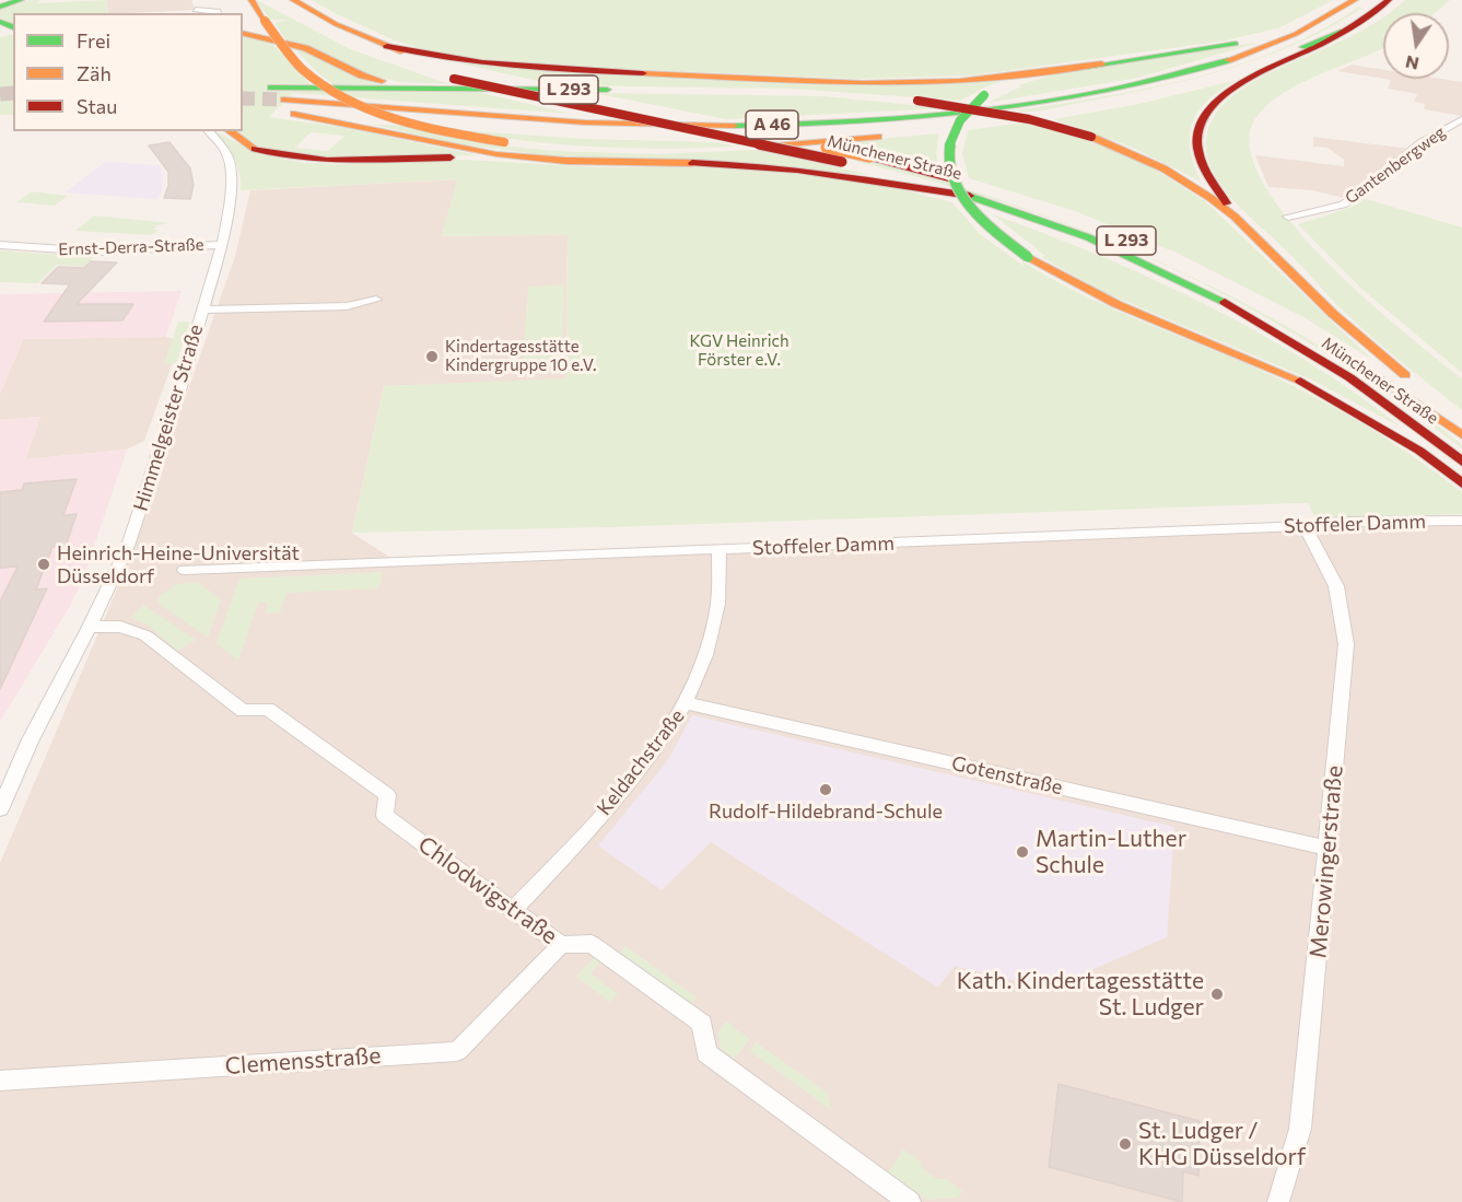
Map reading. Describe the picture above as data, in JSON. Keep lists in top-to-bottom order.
{
  "streets": {
    "main road": ["L 293", "A 46", "Münchener Straße"],
    "street": [
      "Gantenbergweg",
      "Ernst-Derra-Straße",
      "Himmelgeister Straße",
      "Stoffeler Damm",
      "Keldachstraße",
      "Gotenstraße",
      "Merowingerstraße",
      "Chlodwigstraße",
      "Clemensstraße"
    ]
  },
  "crossings": [
    ["Ernst-Derra-Straße", "Himmelgeister Straße"],
    ["Himmelgeister Straße", "Chlodwigstraße"],
    ["Stoffeler Damm", "Keldachstraße"],
    ["Stoffeler Damm", "Merowingerstraße"],
    ["Keldachstraße", "Gotenstraße"],
    ["Keldachstraße", "Chlodwigstraße"],
    ["Gotenstraße", "Merowingerstraße"],
    ["Chlodwigstraße", "Clemensstraße"]
  ],
  "parks": ["KGV Heinrich Förster e.V."],
  "places": [
    "Kindertagesstätte Kindergruppe 10 e.V.",
    "Heinrich-Heine-Universität Düsseldorf",
    "Rudolf-Hildebrand-Schule",
    "Martin-Luther Schule",
    "Kath. Kindertagesstätte St. Ludger",
    "St. Ludger / KHG Düsseldorf"
  ],
  "legend": ["Frei", "Zäh", "Stau"],
  "north": "bottom"
}
